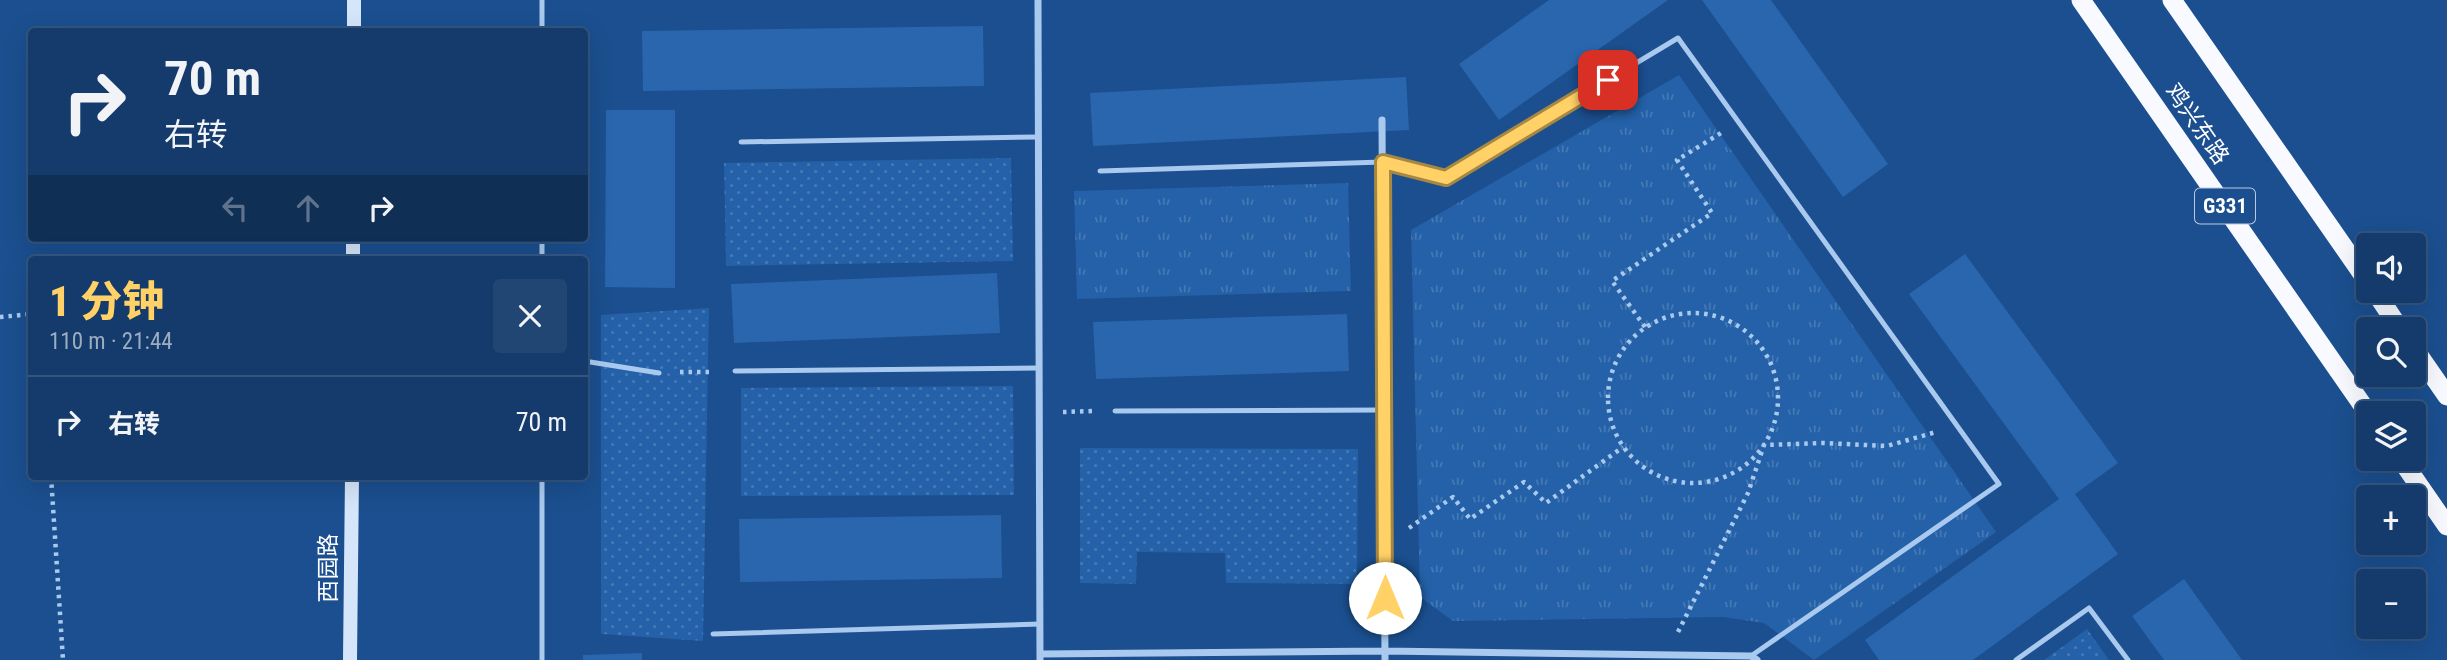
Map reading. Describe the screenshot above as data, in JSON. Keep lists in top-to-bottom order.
{
  "streets": {
    "highway": ["鸡兴东路", "G331"],
    "main road": ["西园路"]
  },
  "page": {
    "turn": ["70 m", "右转"],
    "map_buttons": ["+", "−"],
    "heading": ["1 分钟", "110 m · 21:44"],
    "list": [
      {
        "name": "右转",
        "value": "70 m"
      }
    ]
  }
}
